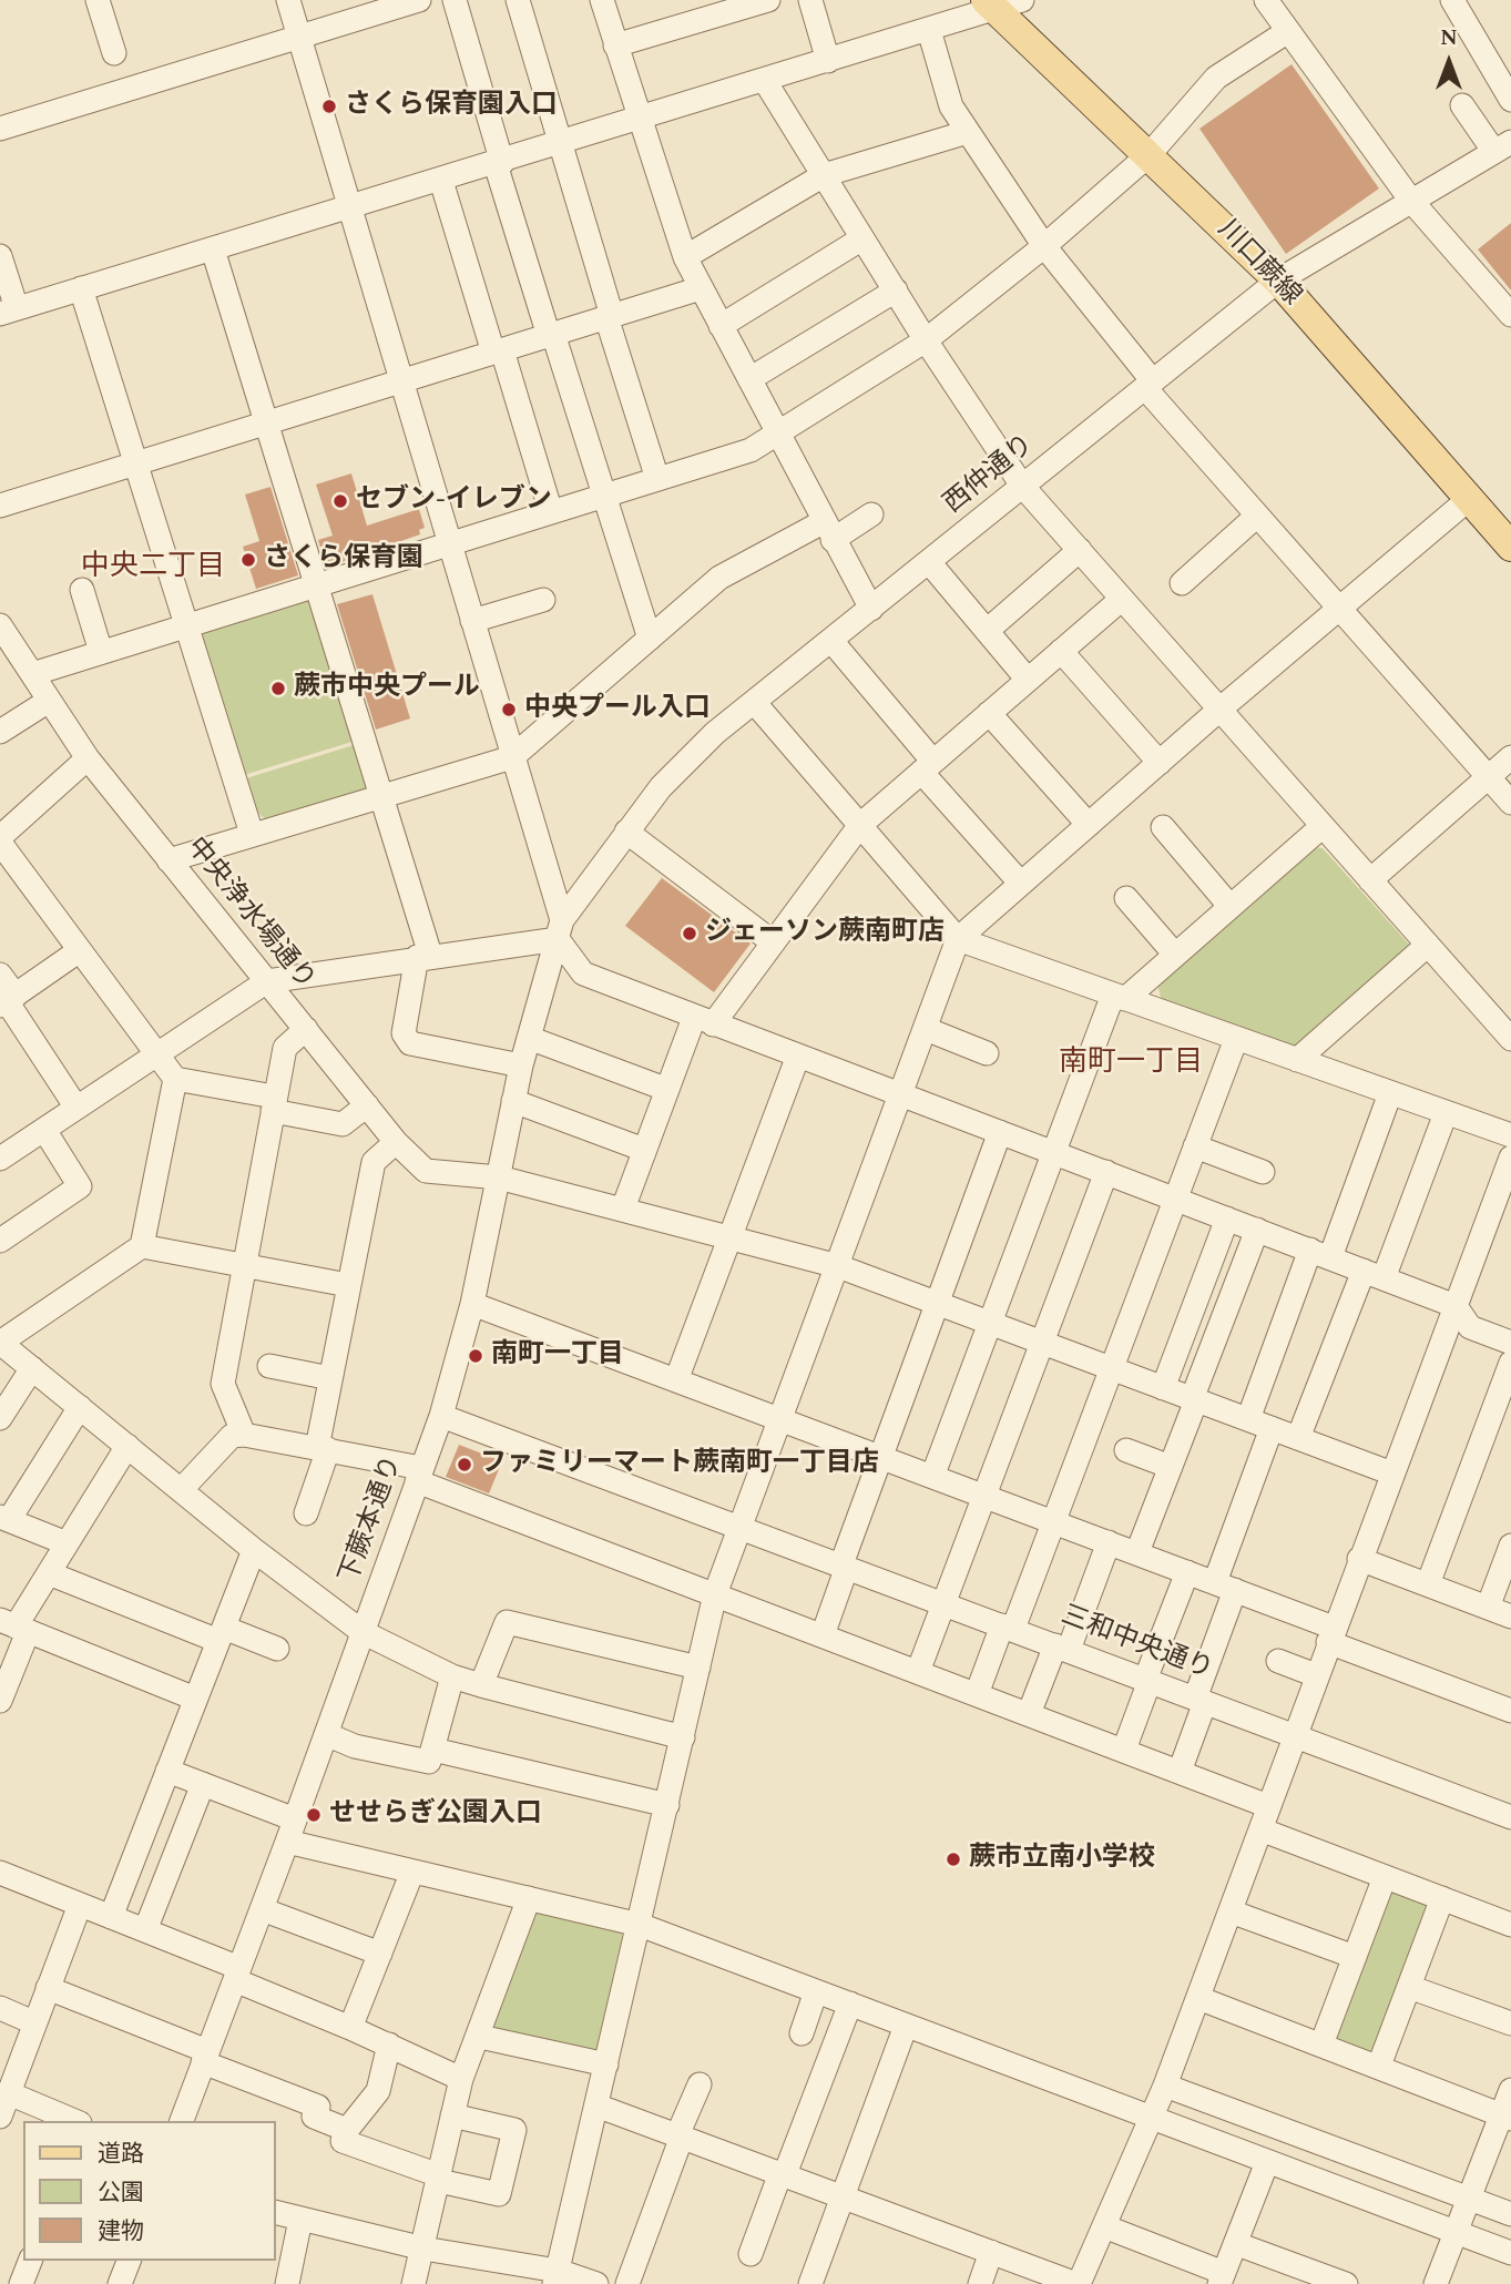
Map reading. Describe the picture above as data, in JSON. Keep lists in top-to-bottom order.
{
  "streets": {
    "main road": ["川口蕨線"],
    "street": [
      "西仲通り",
      "中央浄水場通り",
      "下蕨本通り",
      "三和中央通り"
    ]
  },
  "crossings": [
    ["川口蕨線", "西仲通り"],
    ["西仲通り", "下蕨本通り"],
    ["中央浄水場通り", "下蕨本通り"],
    ["下蕨本通り", "三和中央通り"]
  ],
  "districts": ["中央二丁目", "南町一丁目"],
  "places": [
    "さくら保育園入口",
    "セブン-イレブン",
    "さくら保育園",
    "蕨市中央プール",
    "中央プール入口",
    "ジェーソン蕨南町店",
    "南町一丁目",
    "ファミリーマート蕨南町一丁目店",
    "せせらぎ公園入口",
    "蕨市立南小学校"
  ],
  "legend": ["道路", "公園", "建物"],
  "north": "top"
}
